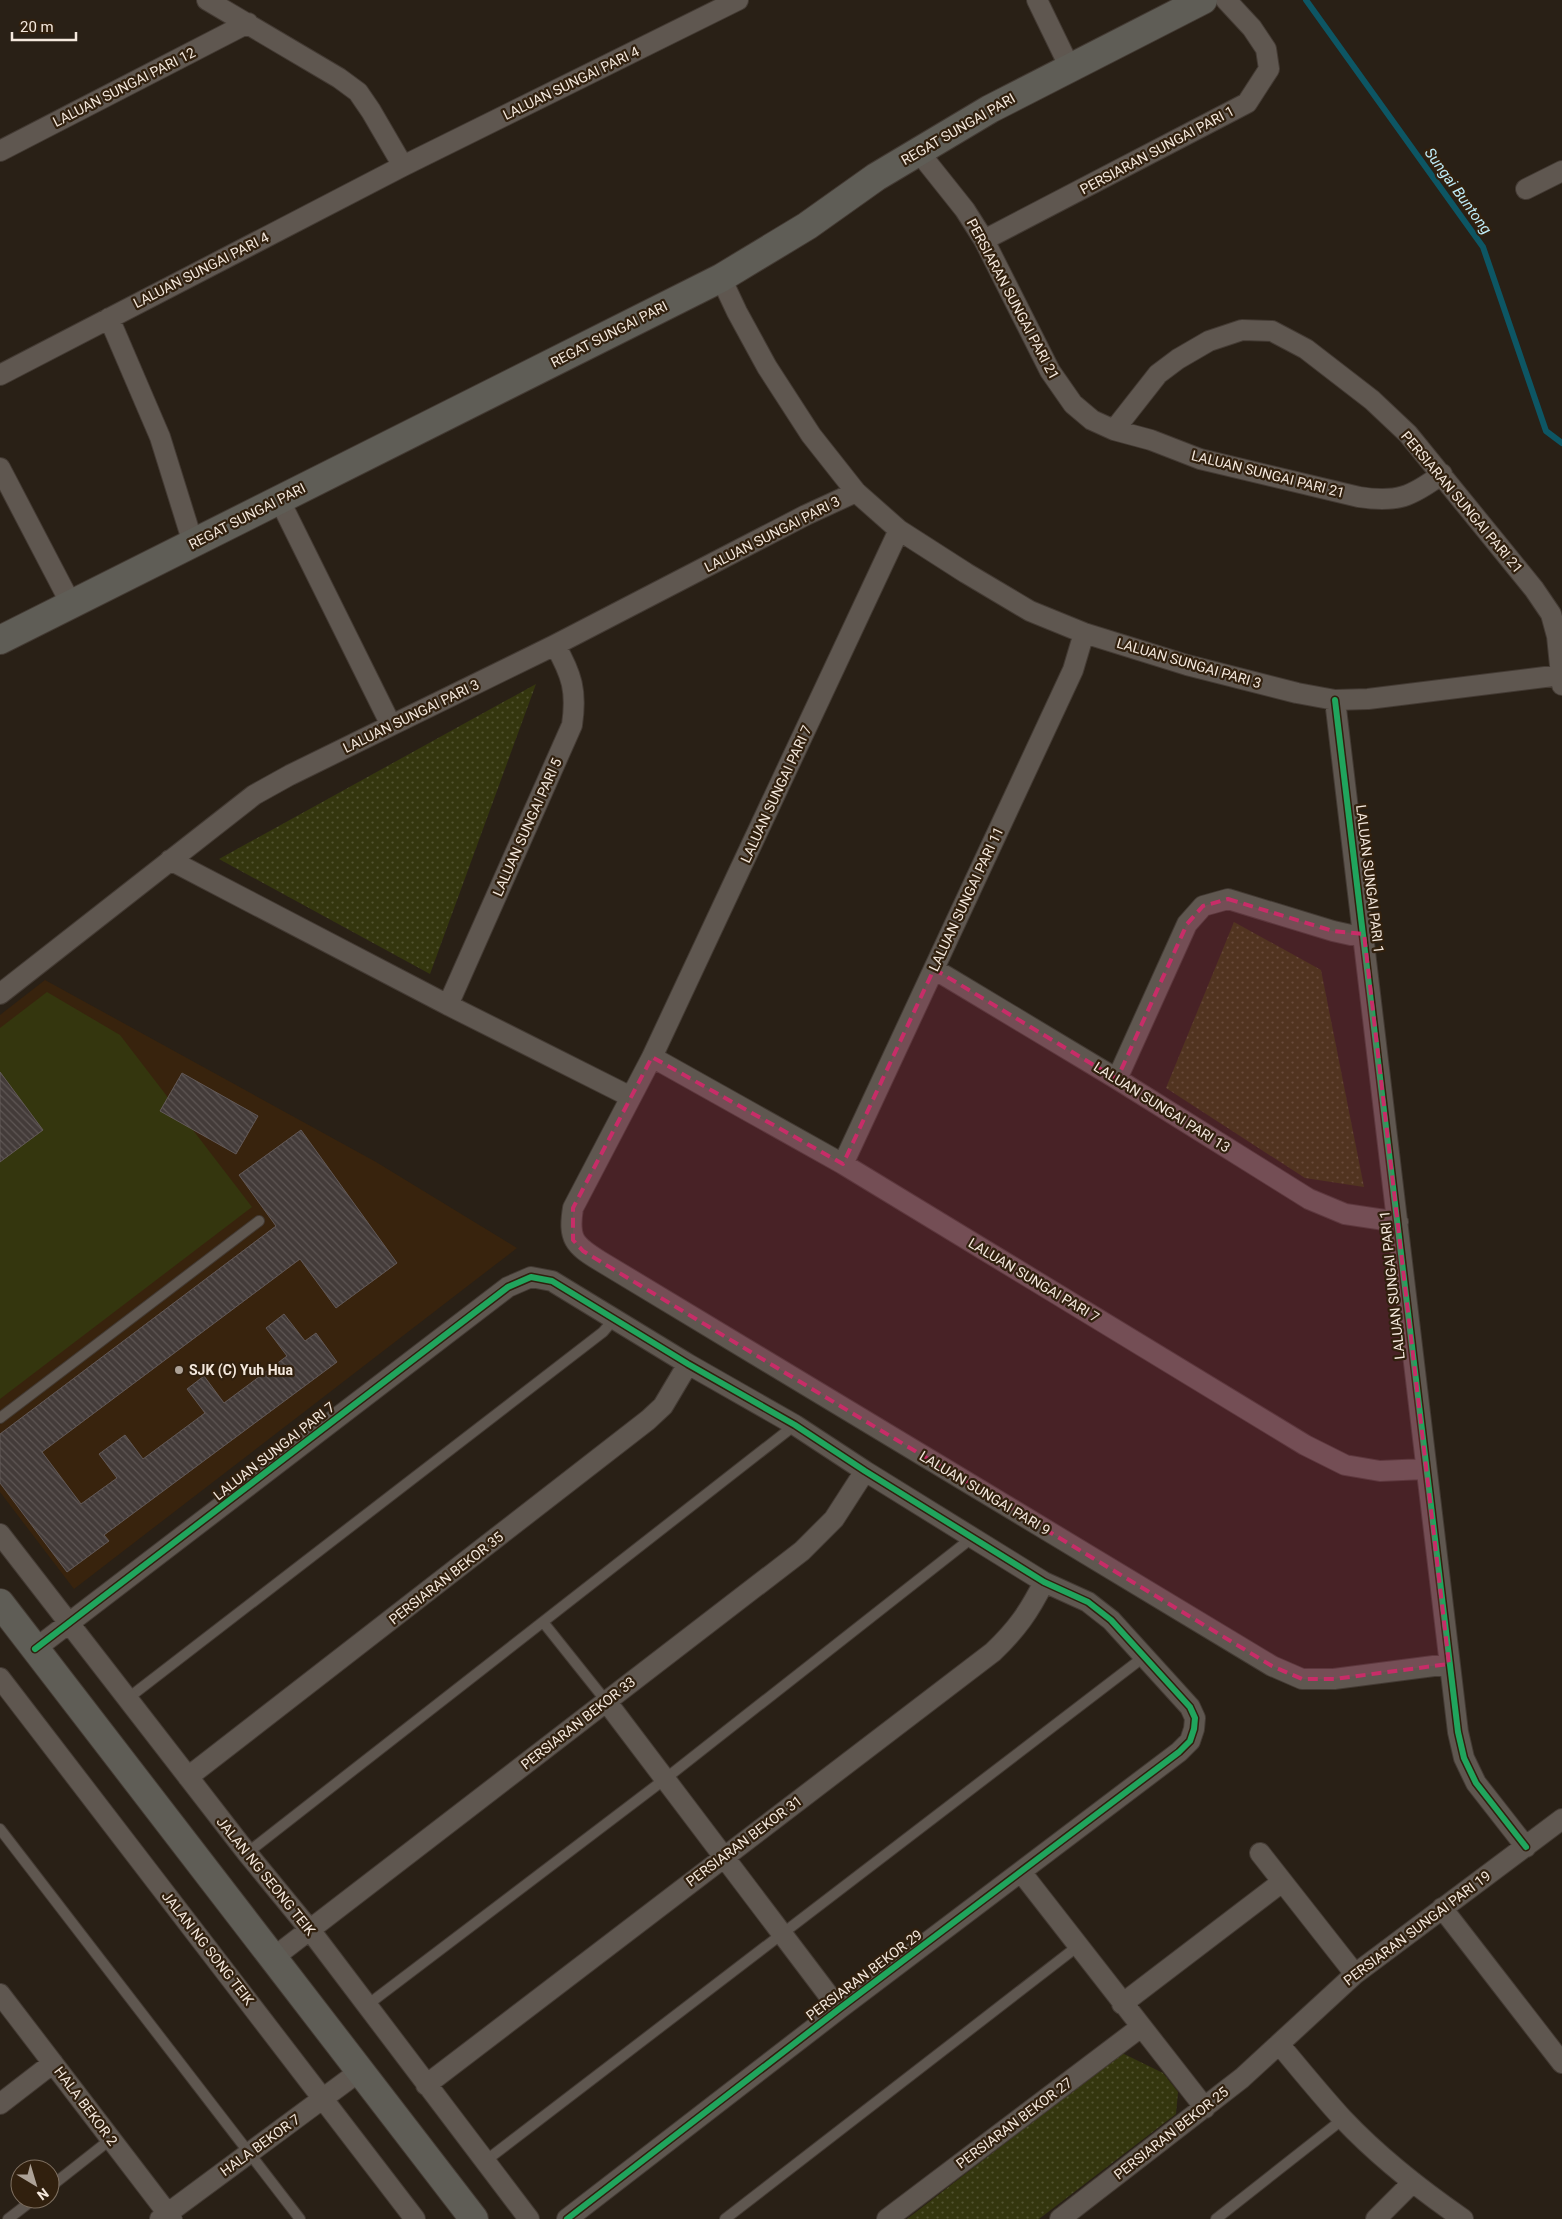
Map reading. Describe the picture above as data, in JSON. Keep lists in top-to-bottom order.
{
  "streets": {
    "main road": ["REGAT SUNGAI PARI"],
    "street": [
      "LALUAN SUNGAI PARI 4",
      "LALUAN SUNGAI PARI 12",
      "PERSIARAN SUNGAI PARI 1",
      "PERSIARAN SUNGAI PARI 21",
      "LALUAN SUNGAI PARI 21",
      "LALUAN SUNGAI PARI 3",
      "LALUAN SUNGAI PARI 7",
      "LALUAN SUNGAI PARI 5",
      "LALUAN SUNGAI PARI 1",
      "LALUAN SUNGAI PARI 11",
      "LALUAN SUNGAI PARI 13",
      "LALUAN SUNGAI PARI 9",
      "PERSIARAN BEKOR 35",
      "PERSIARAN BEKOR 33",
      "PERSIARAN BEKOR 31",
      "JALAN NG SEONG TEIK",
      "PERSIARAN SUNGAI PARI 19",
      "JALAN NG SONG TEIK",
      "PERSIARAN BEKOR 29",
      "HALA BEKOR 2",
      "PERSIARAN BEKOR 27",
      "PERSIARAN BEKOR 25",
      "HALA BEKOR 7"
    ]
  },
  "crossings": [
    ["REGAT SUNGAI PARI", "PERSIARAN SUNGAI PARI 21"],
    ["REGAT SUNGAI PARI", "LALUAN SUNGAI PARI 3"],
    ["PERSIARAN SUNGAI PARI 1", "PERSIARAN SUNGAI PARI 21"],
    ["PERSIARAN SUNGAI PARI 21", "LALUAN SUNGAI PARI 21"],
    ["PERSIARAN SUNGAI PARI 21", "LALUAN SUNGAI PARI 3"],
    ["LALUAN SUNGAI PARI 3", "LALUAN SUNGAI PARI 7"],
    ["LALUAN SUNGAI PARI 3", "LALUAN SUNGAI PARI 5"],
    ["LALUAN SUNGAI PARI 3", "LALUAN SUNGAI PARI 1"],
    ["LALUAN SUNGAI PARI 3", "LALUAN SUNGAI PARI 11"],
    ["LALUAN SUNGAI PARI 7", "LALUAN SUNGAI PARI 1"],
    ["LALUAN SUNGAI PARI 7", "LALUAN SUNGAI PARI 11"],
    ["LALUAN SUNGAI PARI 7", "LALUAN SUNGAI PARI 9"],
    ["LALUAN SUNGAI PARI 7", "JALAN NG SEONG TEIK"],
    ["LALUAN SUNGAI PARI 1", "LALUAN SUNGAI PARI 13"],
    ["LALUAN SUNGAI PARI 1", "LALUAN SUNGAI PARI 9"],
    ["LALUAN SUNGAI PARI 1", "PERSIARAN SUNGAI PARI 19"],
    ["LALUAN SUNGAI PARI 11", "LALUAN SUNGAI PARI 13"],
    ["PERSIARAN BEKOR 35", "JALAN NG SEONG TEIK"],
    ["PERSIARAN BEKOR 33", "JALAN NG SEONG TEIK"],
    ["PERSIARAN BEKOR 31", "JALAN NG SEONG TEIK"],
    ["PERSIARAN SUNGAI PARI 19", "PERSIARAN BEKOR 25"],
    ["JALAN NG SONG TEIK", "HALA BEKOR 7"],
    ["HALA BEKOR 2", "HALA BEKOR 7"]
  ],
  "water": ["Sungai Buntong"],
  "places": ["SJK (C) Yuh Hua"],
  "scale_bar": "20 m",
  "north": "bottom right"
}
